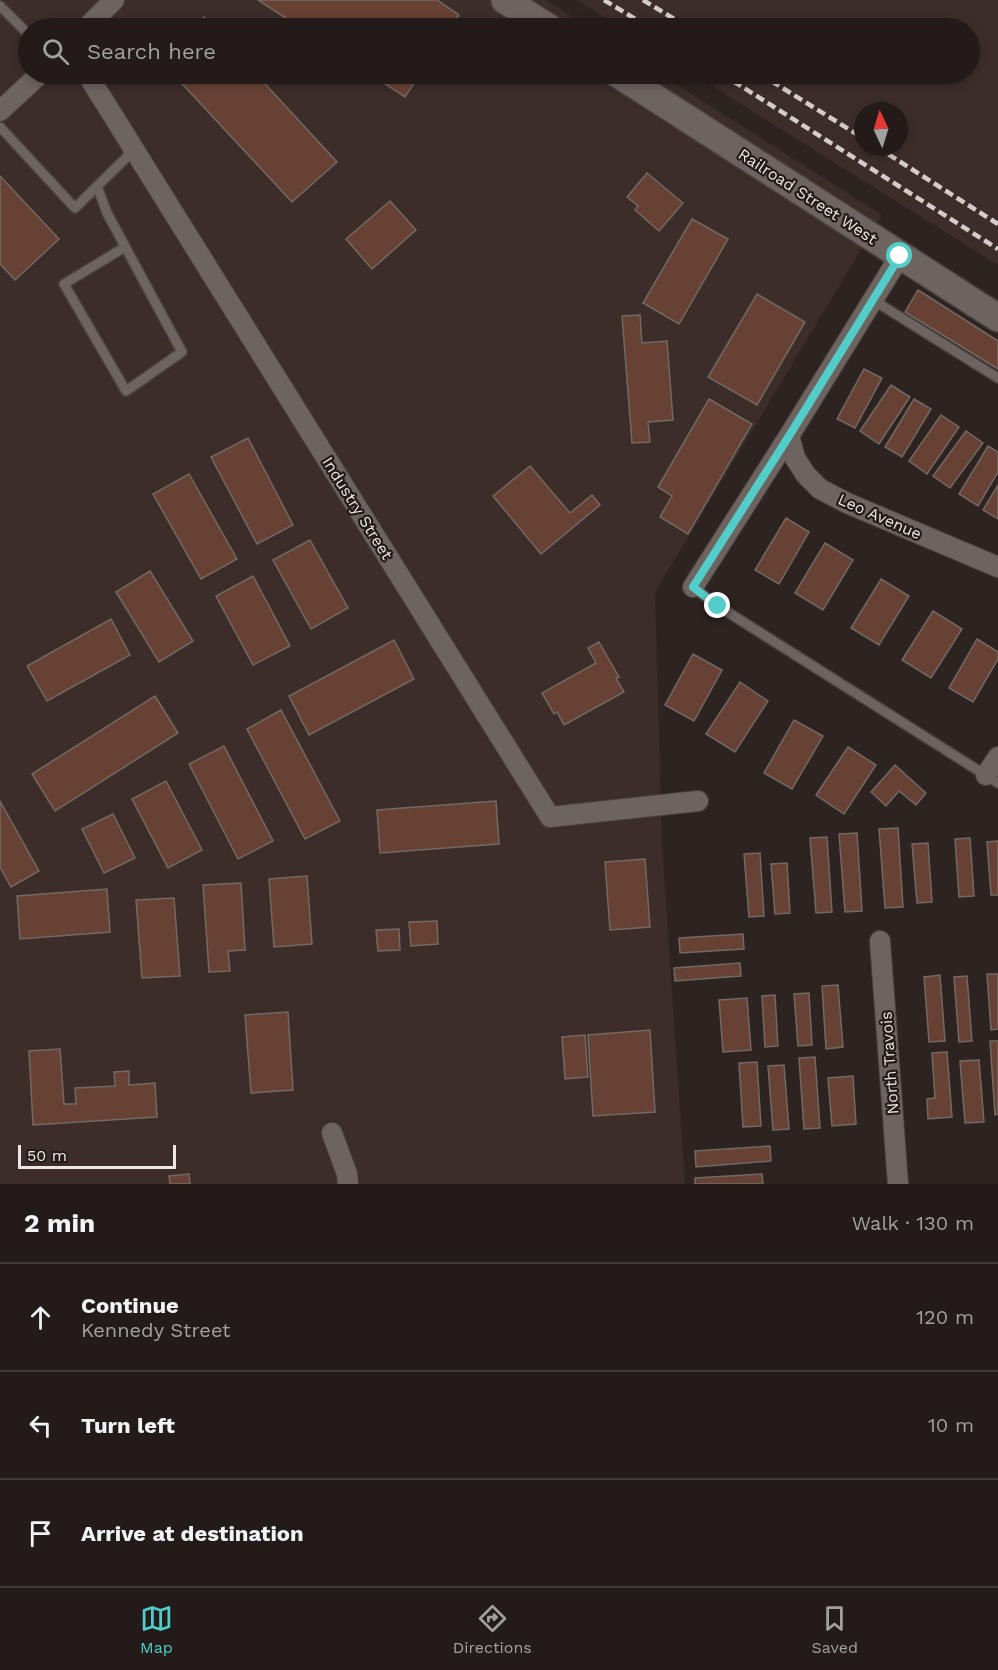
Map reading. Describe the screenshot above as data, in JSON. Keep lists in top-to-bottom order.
{
  "streets": {
    "street": [
      "Railroad Street West",
      "Industry Street",
      "Leo Avenue",
      "North Travois"
    ]
  },
  "scale_bar": "50 m",
  "north": "top",
  "page": {
    "search": "Search here",
    "scale": "50 m",
    "heading": ["2 min", "Walk · 130 m"],
    "list": [
      ["Continue", "Kennedy Street", "120 m"],
      ["Turn left", "10 m"],
      "Arrive at destination"
    ],
    "nav": ["Map", "Directions", "Saved"]
  }
}
